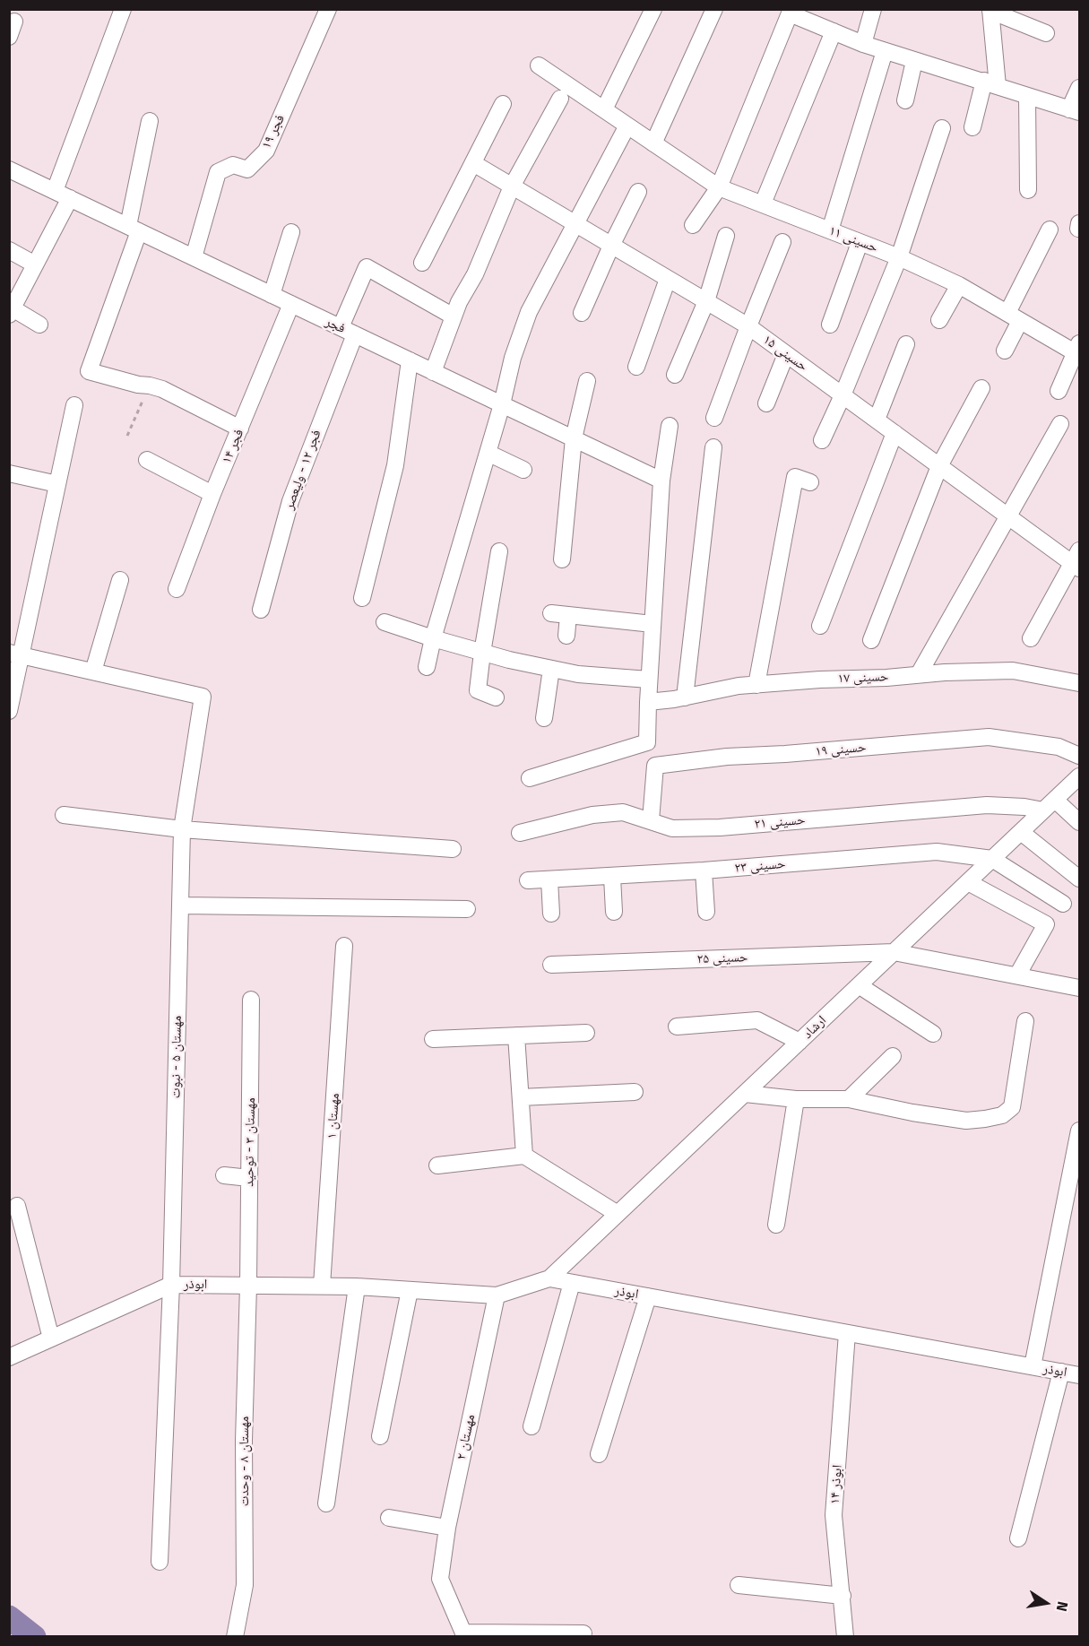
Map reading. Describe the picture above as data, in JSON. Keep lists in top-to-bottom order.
{
  "streets": {
    "street": [
      "فجر ۱۹",
      "حسینی ۱۱",
      "فجر",
      "حسینی ۱۵",
      "فجر ۱۴",
      "فجر ۱۲ - ولیعصر",
      "حسینی ۱۷",
      "حسینی ۱۹",
      "حسینی ۲۱",
      "حسینی ۲۳",
      "حسینی ۲۵",
      "ارشاد",
      "مهستان ۵ - نبوت",
      "مهستان ۱",
      "مهستان ۳ - توحید",
      "ابوذر",
      "مهستان ۲",
      "مهستان ۸ - وحدت",
      "ابوذر ۱۴"
    ]
  },
  "crossings": [
    ["فجر ۱۹", "فجر"],
    ["فجر", "فجر ۱۴"],
    ["فجر", "فجر ۱۲ - ولیعصر"],
    ["حسینی ۱۹", "حسینی ۲۱"],
    ["حسینی ۲۱", "ارشاد"],
    ["حسینی ۲۳", "ارشاد"],
    ["حسینی ۲۵", "ارشاد"],
    ["ارشاد", "ابوذر"],
    ["مهستان ۵ - نبوت", "ابوذر"],
    ["مهستان ۱", "ابوذر"],
    ["مهستان ۳ - توحید", "ابوذر"],
    ["مهستان ۳ - توحید", "مهستان ۸ - وحدت"],
    ["ابوذر", "مهستان ۲"],
    ["ابوذر", "مهستان ۸ - وحدت"],
    ["ابوذر", "ابوذر ۱۴"]
  ],
  "north": "right"
}
